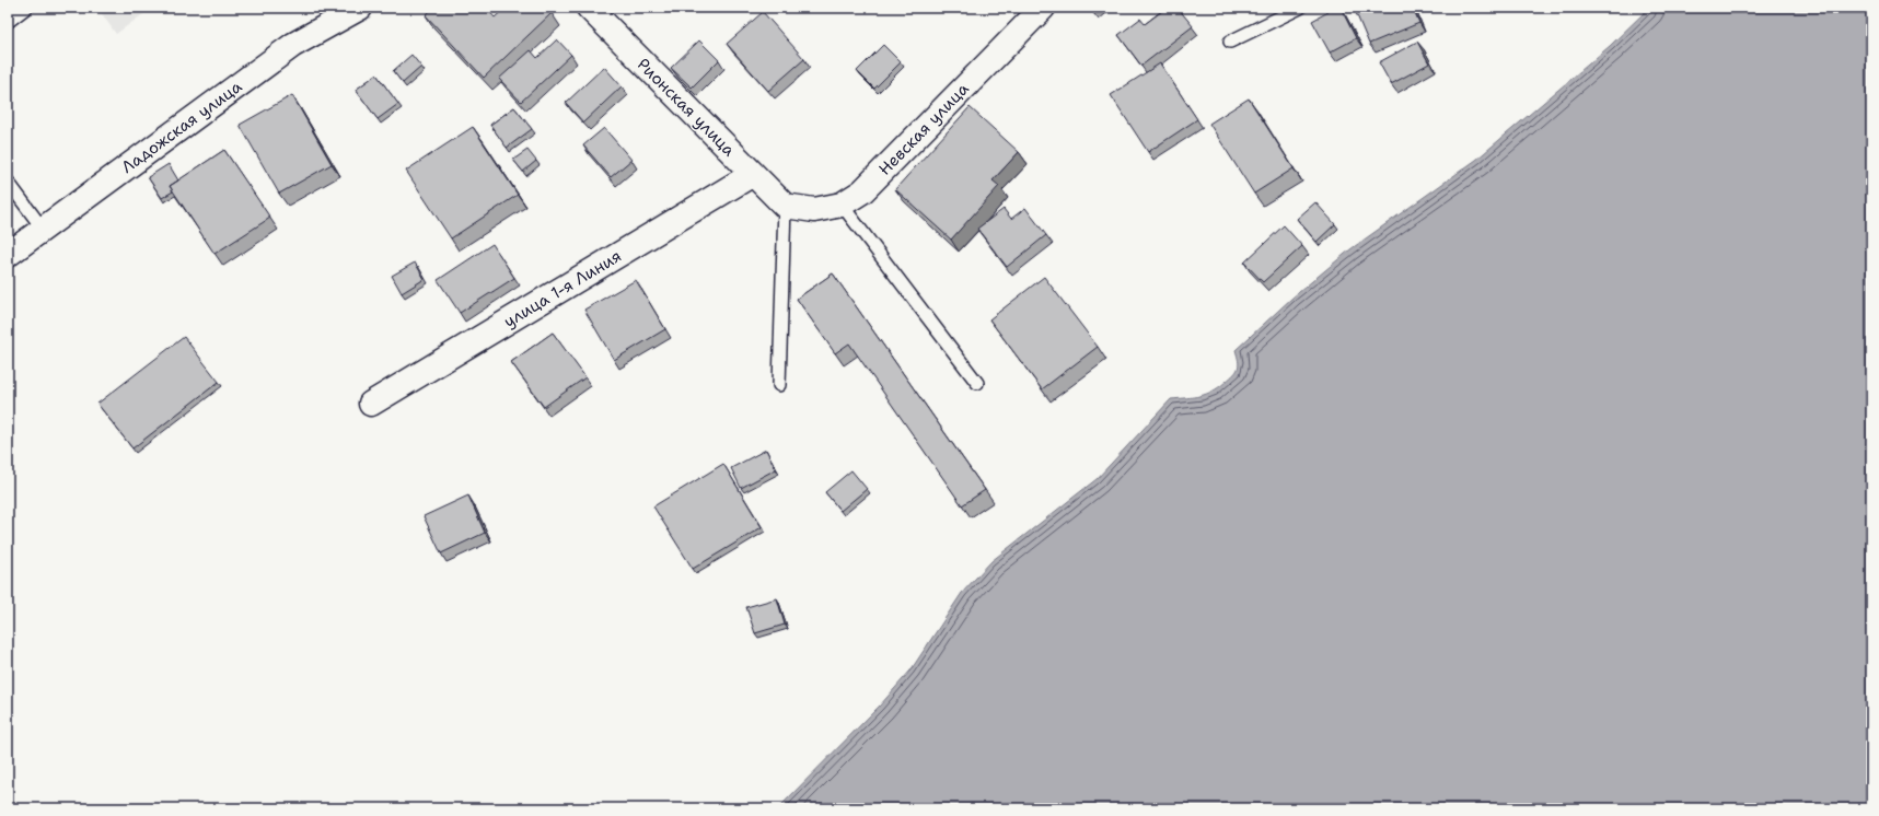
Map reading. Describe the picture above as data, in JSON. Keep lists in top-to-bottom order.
{
  "streets": {
    "street": [
      "Рионская улица",
      "Ладожская улица",
      "Невская улица",
      "улица 1-я Линия"
    ]
  },
  "crossings": [
    ["Рионская улица", "Невская улица"],
    ["Рионская улица", "улица 1-я Линия"]
  ]
}
